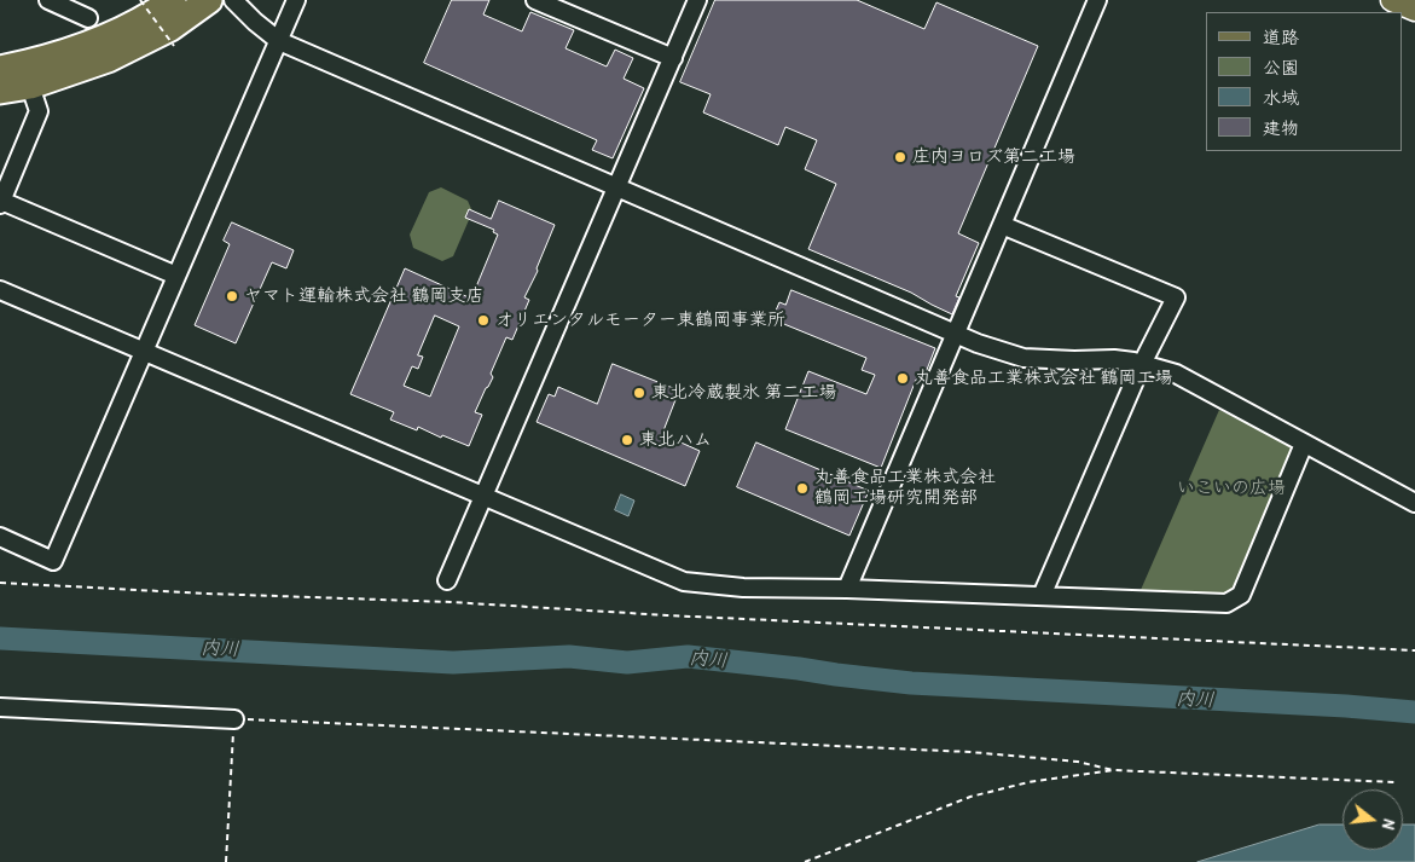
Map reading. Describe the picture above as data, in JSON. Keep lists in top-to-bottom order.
{
  "water": ["内川"],
  "parks": ["いこいの広場"],
  "places": [
    "庄内ヨロズ第二工場",
    "ヤマト運輸株式会社 鶴岡支店",
    "オリエンタルモーター東鶴岡事業所",
    "丸善食品工業株式会社 鶴岡工場",
    "東北冷蔵製氷 第二工場",
    "東北ハム",
    "丸善食品工業株式会社 鶴岡工場研究開発部"
  ],
  "legend": [
    "道路",
    "公園",
    "水域",
    "建物"
  ],
  "north": "right"
}
